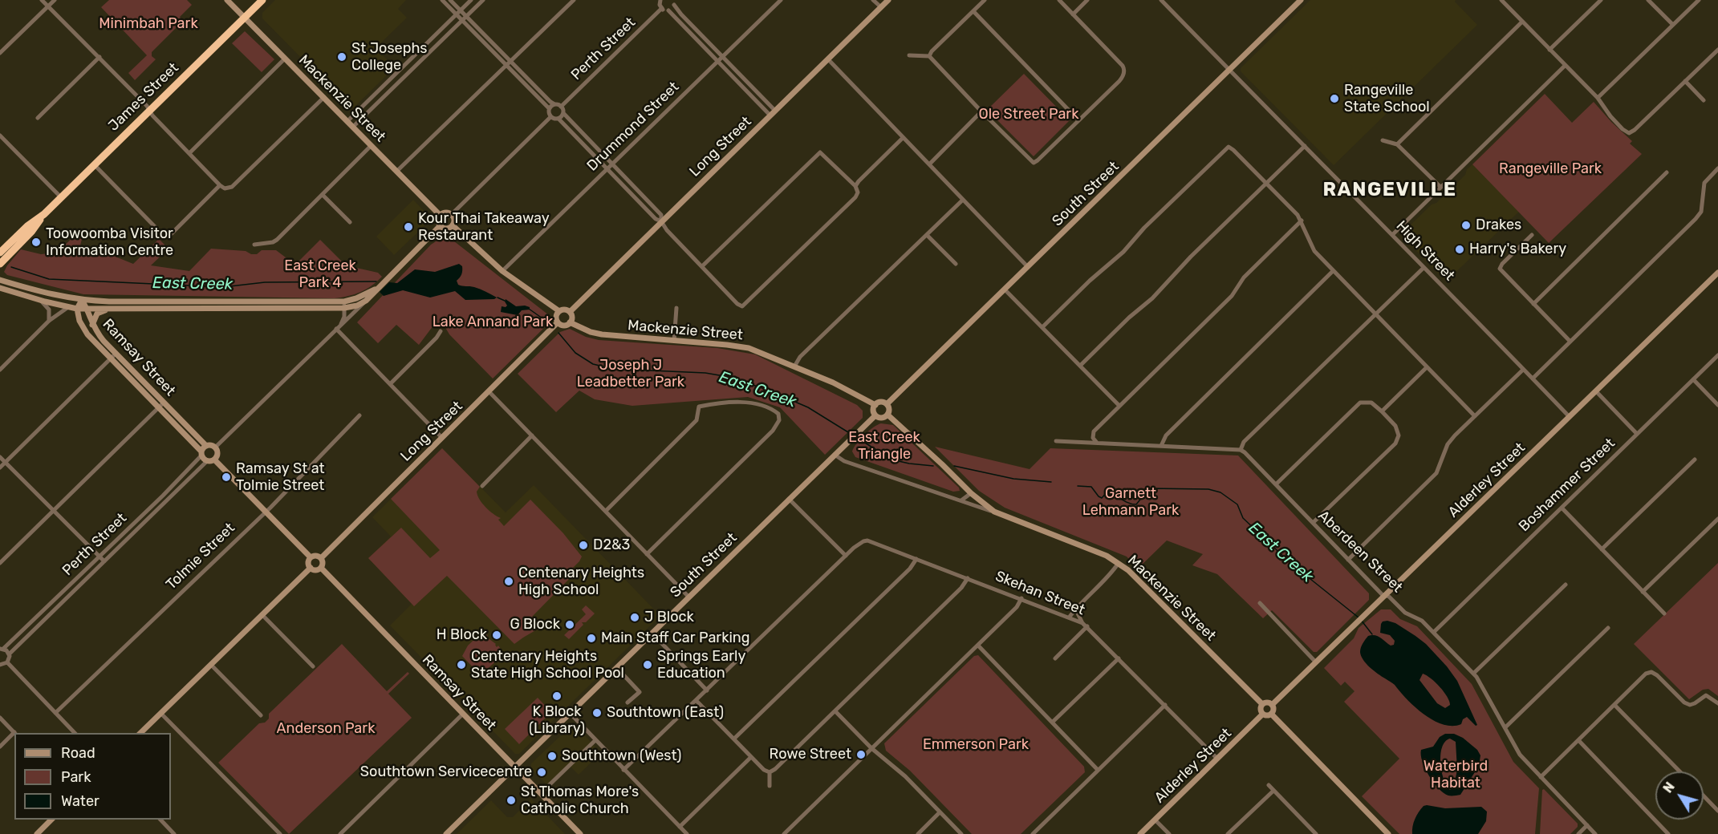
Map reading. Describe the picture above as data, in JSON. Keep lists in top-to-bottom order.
{
  "streets": {
    "highway": ["James Street"],
    "street": [
      "Perth Street",
      "Mackenzie Street",
      "Drummond Street",
      "Long Street",
      "South Street",
      "High Street",
      "Ramsay Street",
      "Alderley Street",
      "Boshammer Street",
      "Aberdeen Street",
      "Tolmie Street",
      "Skehan Street"
    ]
  },
  "crossings": [
    ["Perth Street", "Ramsay Street"],
    ["James Street", "Mackenzie Street"],
    ["Mackenzie Street", "Long Street"],
    ["Mackenzie Street", "South Street"],
    ["Mackenzie Street", "Alderley Street"],
    ["Long Street", "Ramsay Street"],
    ["South Street", "High Street"],
    ["South Street", "Ramsay Street"],
    ["High Street", "Alderley Street"],
    ["Alderley Street", "Aberdeen Street"],
    ["Alderley Street", "Skehan Street"],
    ["Boshammer Street", "Aberdeen Street"]
  ],
  "districts": ["RANGEVILLE"],
  "water": ["East Creek"],
  "parks": [
    "Minimbah Park",
    "Ole Street Park",
    "Rangeville Park",
    "East Creek Park 4",
    "Lake Annand Park",
    "Joseph J Leadbetter Park",
    "East Creek Triangle",
    "Garnett Lehmann Park",
    "Anderson Park",
    "Emmerson Park",
    "Waterbird Habitat"
  ],
  "places": [
    "St Josephs College",
    "Rangeville State School",
    "Drakes",
    "Kour Thai Takeaway Restaurant",
    "Toowoomba Visitor Information Centre",
    "Harry's Bakery",
    "Ramsay St at Tolmie Street",
    "D2&3",
    "Centenary Heights High School",
    "J Block",
    "G Block",
    "H Block",
    "Main Staff Car Parking",
    "Centenary Heights State High School Pool",
    "Springs Early Education",
    "K Block (Library)",
    "Southtown (East)",
    "Rowe Street",
    "Southtown (West)",
    "Southtown Servicecentre",
    "St Thomas More's Catholic Church"
  ],
  "legend": ["Road", "Park", "Water"],
  "north": "top left"
}
